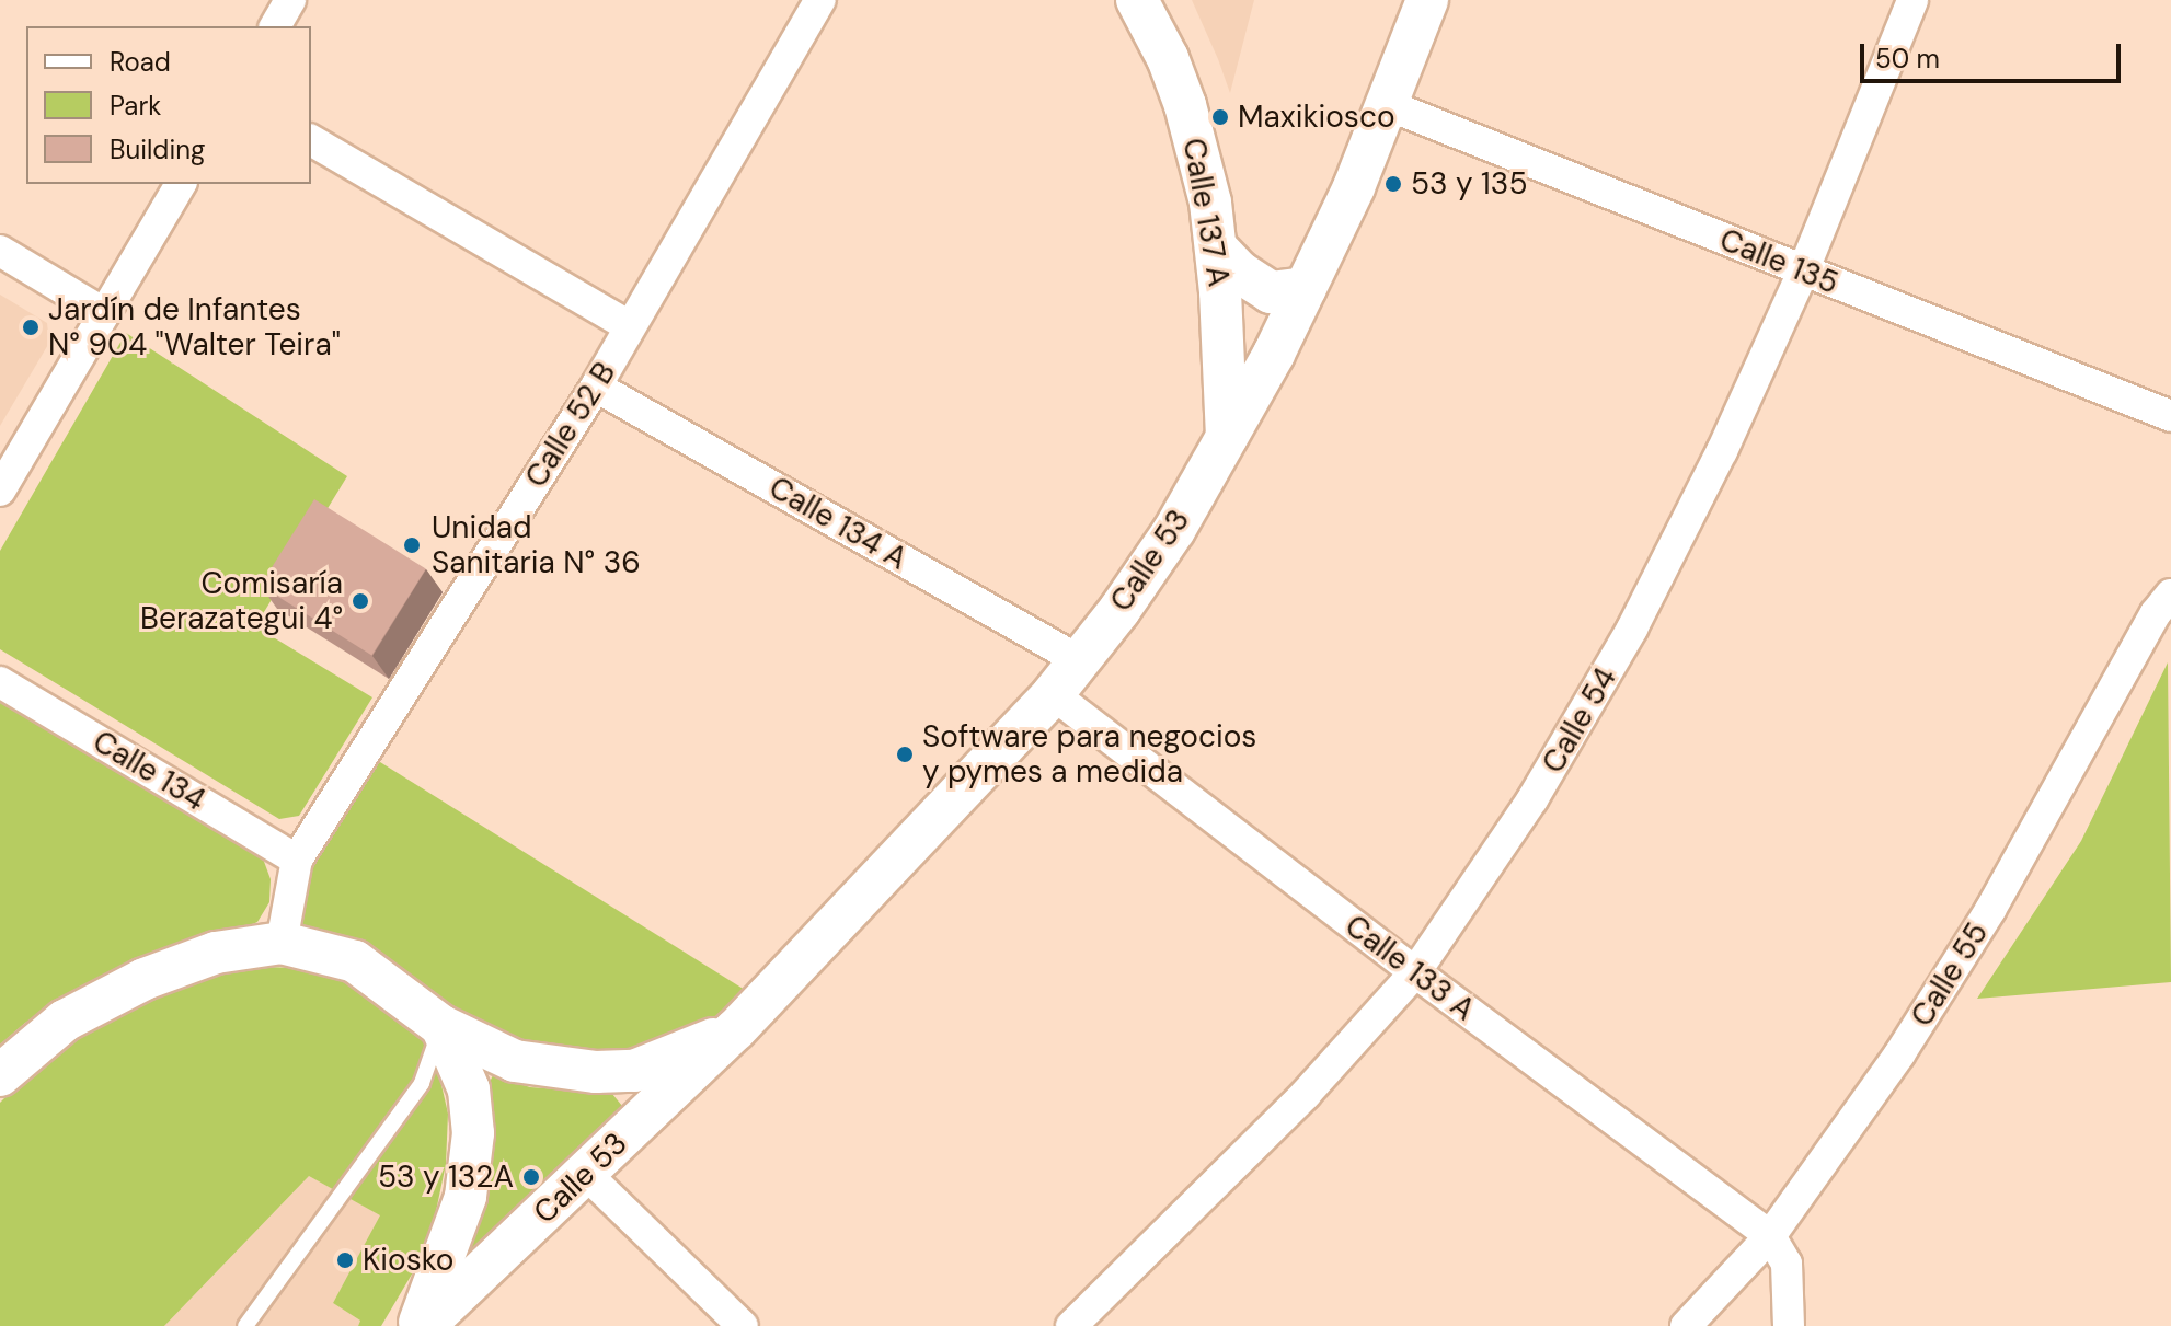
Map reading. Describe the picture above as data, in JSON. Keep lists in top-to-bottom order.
{
  "streets": {
    "main road": ["Calle 137 A", "Calle 53"],
    "street": [
      "Calle 135",
      "Calle 52 B",
      "Calle 134 A",
      "Calle 54",
      "Calle 134",
      "Calle 133 A",
      "Calle 55"
    ]
  },
  "crossings": [
    ["Calle 137 A", "Calle 53"],
    ["Calle 135", "Calle 53"],
    ["Calle 135", "Calle 54"],
    ["Calle 52 B", "Calle 134 A"],
    ["Calle 52 B", "Calle 53"],
    ["Calle 52 B", "Calle 134"],
    ["Calle 134 A", "Calle 53"],
    ["Calle 53", "Calle 133 A"],
    ["Calle 54", "Calle 133 A"],
    ["Calle 133 A", "Calle 55"]
  ],
  "places": [
    "Maxikiosco",
    "53 y 135",
    "Jardín de Infantes N° 904 \"Walter Teira\"",
    "Unidad Sanitaria N° 36",
    "Comisaría Berazategui 4°",
    "Software para negocios y pymes a medida",
    "53 y 132A",
    "Kiosko"
  ],
  "legend": ["Road", "Park", "Building"],
  "scale_bar": "50 m"
}
